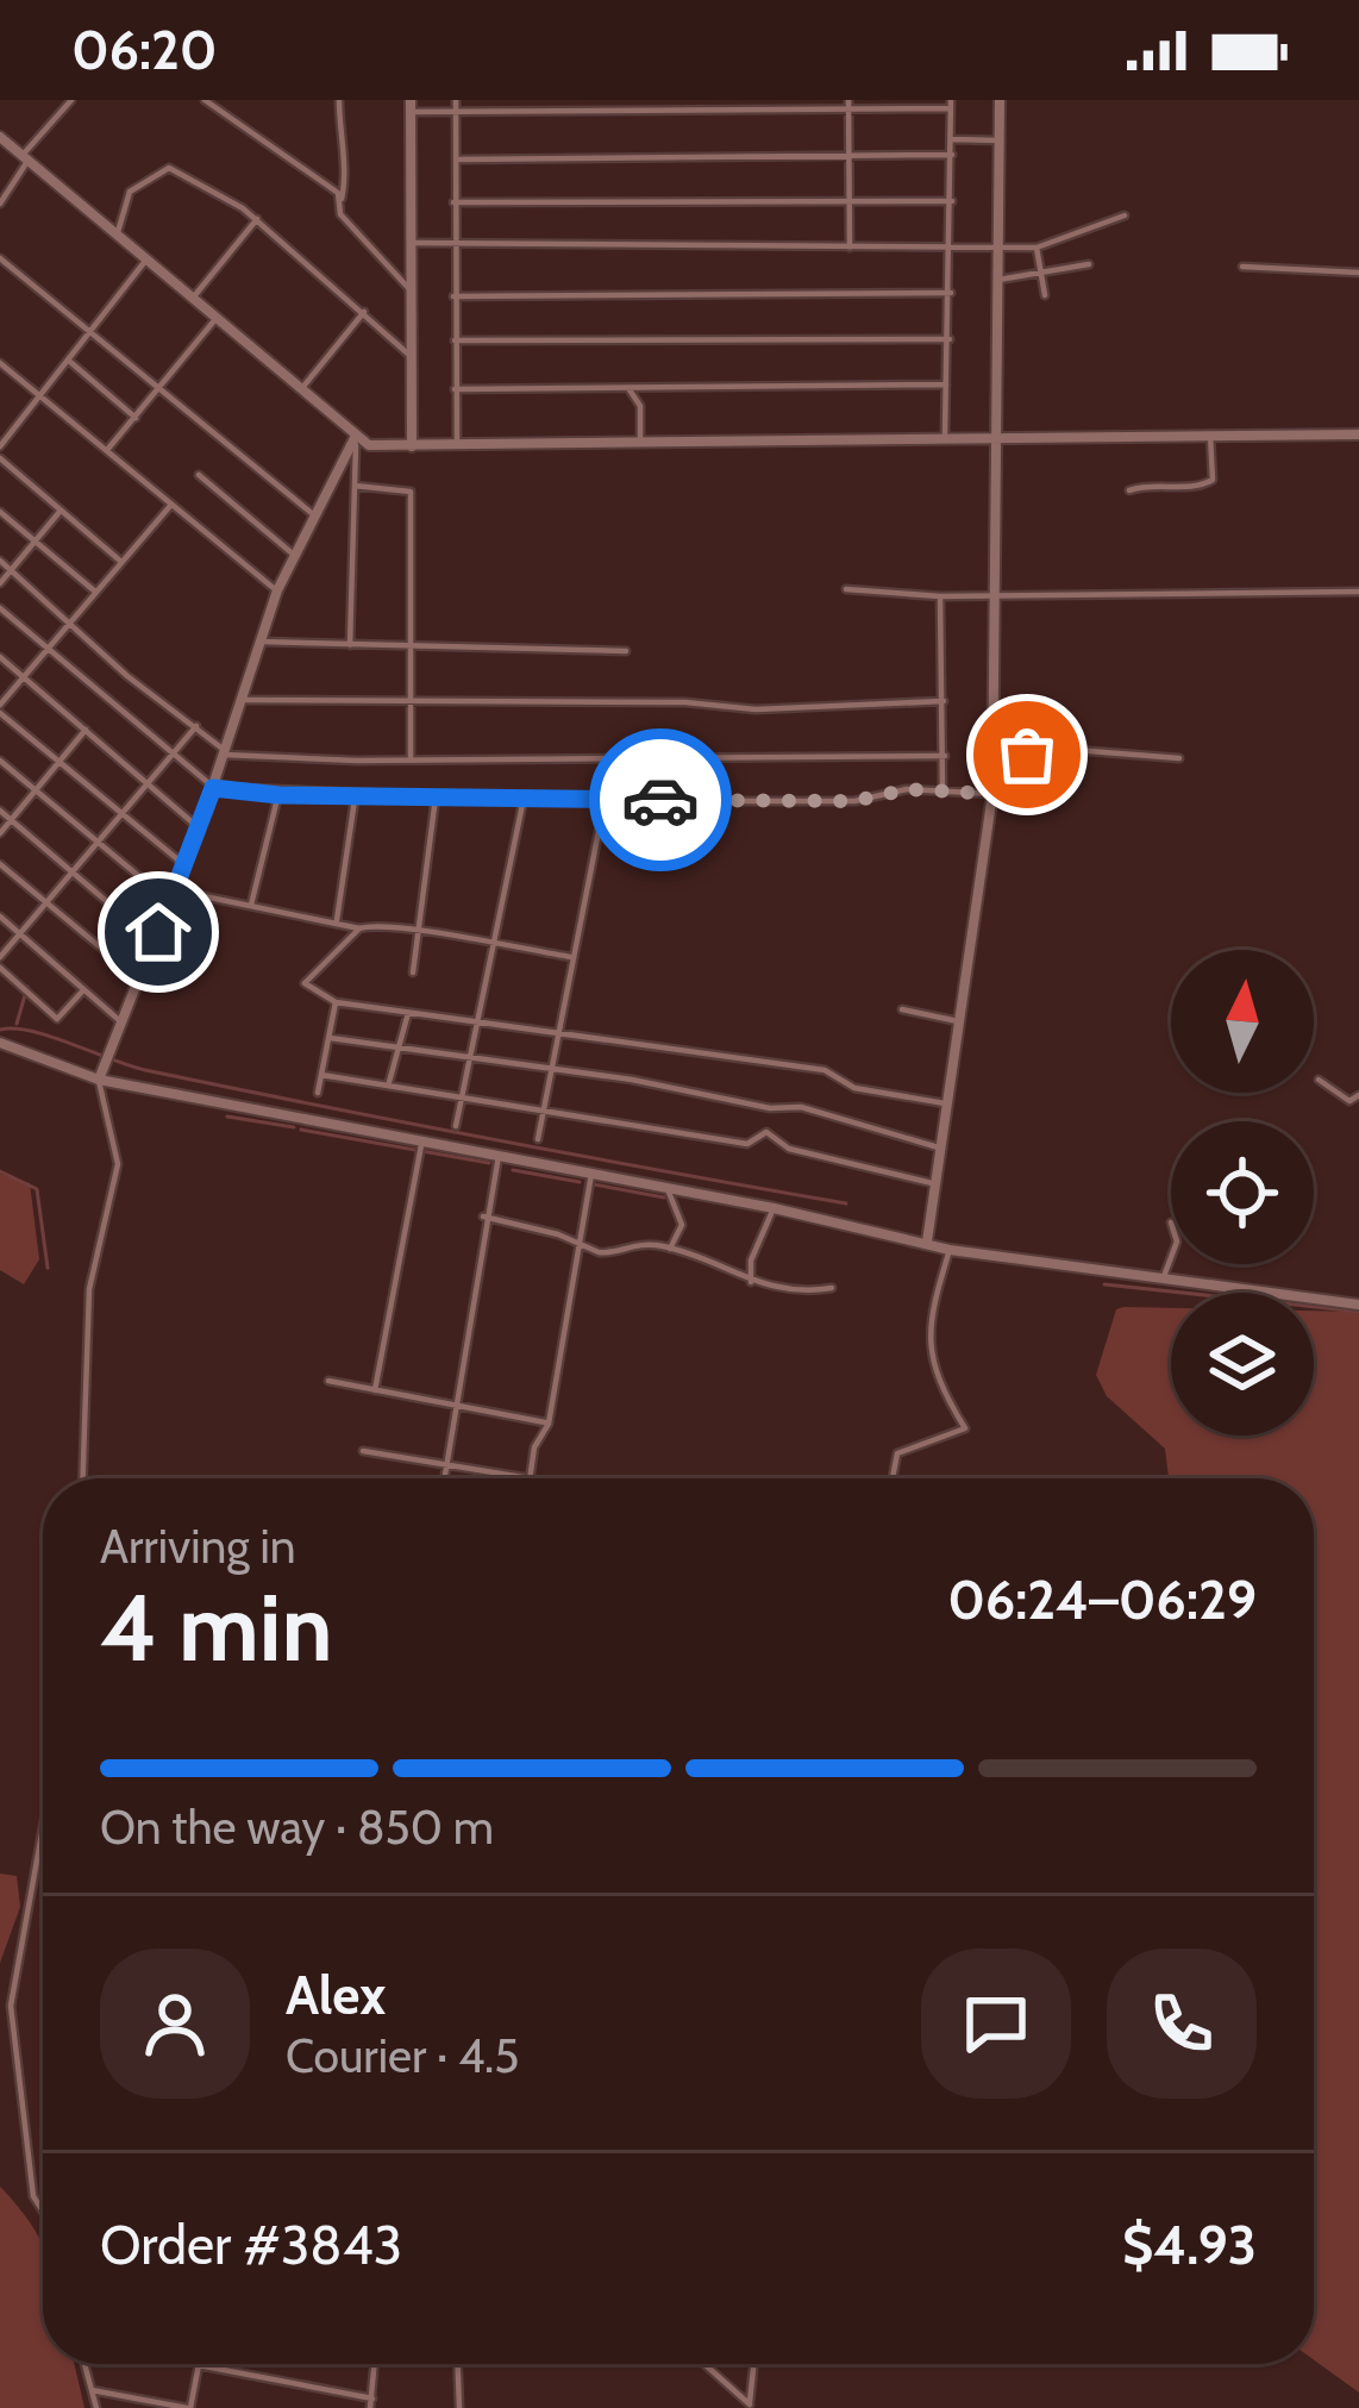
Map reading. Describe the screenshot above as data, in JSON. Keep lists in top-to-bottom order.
{
  "north": "top",
  "page": {
    "status": "06:20",
    "heading": ["4 min", "Arriving in", "06:24–06:29"],
    "panel": [
      "Alex",
      "Courier · 4.5",
      "Order #3843",
      "$4.93"
    ],
    "bar": "On the way · 850 m"
  }
}
